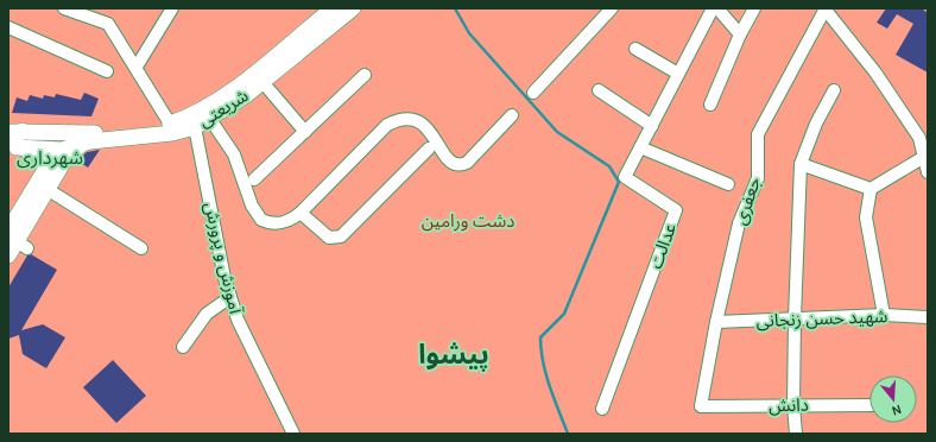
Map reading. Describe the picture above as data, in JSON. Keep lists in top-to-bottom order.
{
  "streets": {
    "main road": ["شریعتی"],
    "street": [
      "جعفری",
      "عدالت",
      "آموزش و پرورش",
      "شهید حسن زنجانی",
      "دانش"
    ]
  },
  "crossings": [
    ["شریعتی", "آموزش و پرورش"],
    ["جعفری", "شهید حسن زنجانی"],
    ["جعفری", "دانش"]
  ],
  "districts": ["شهرداری", "پیشوا"],
  "parks": ["دشت ورامین"],
  "north": "bottom"
}
